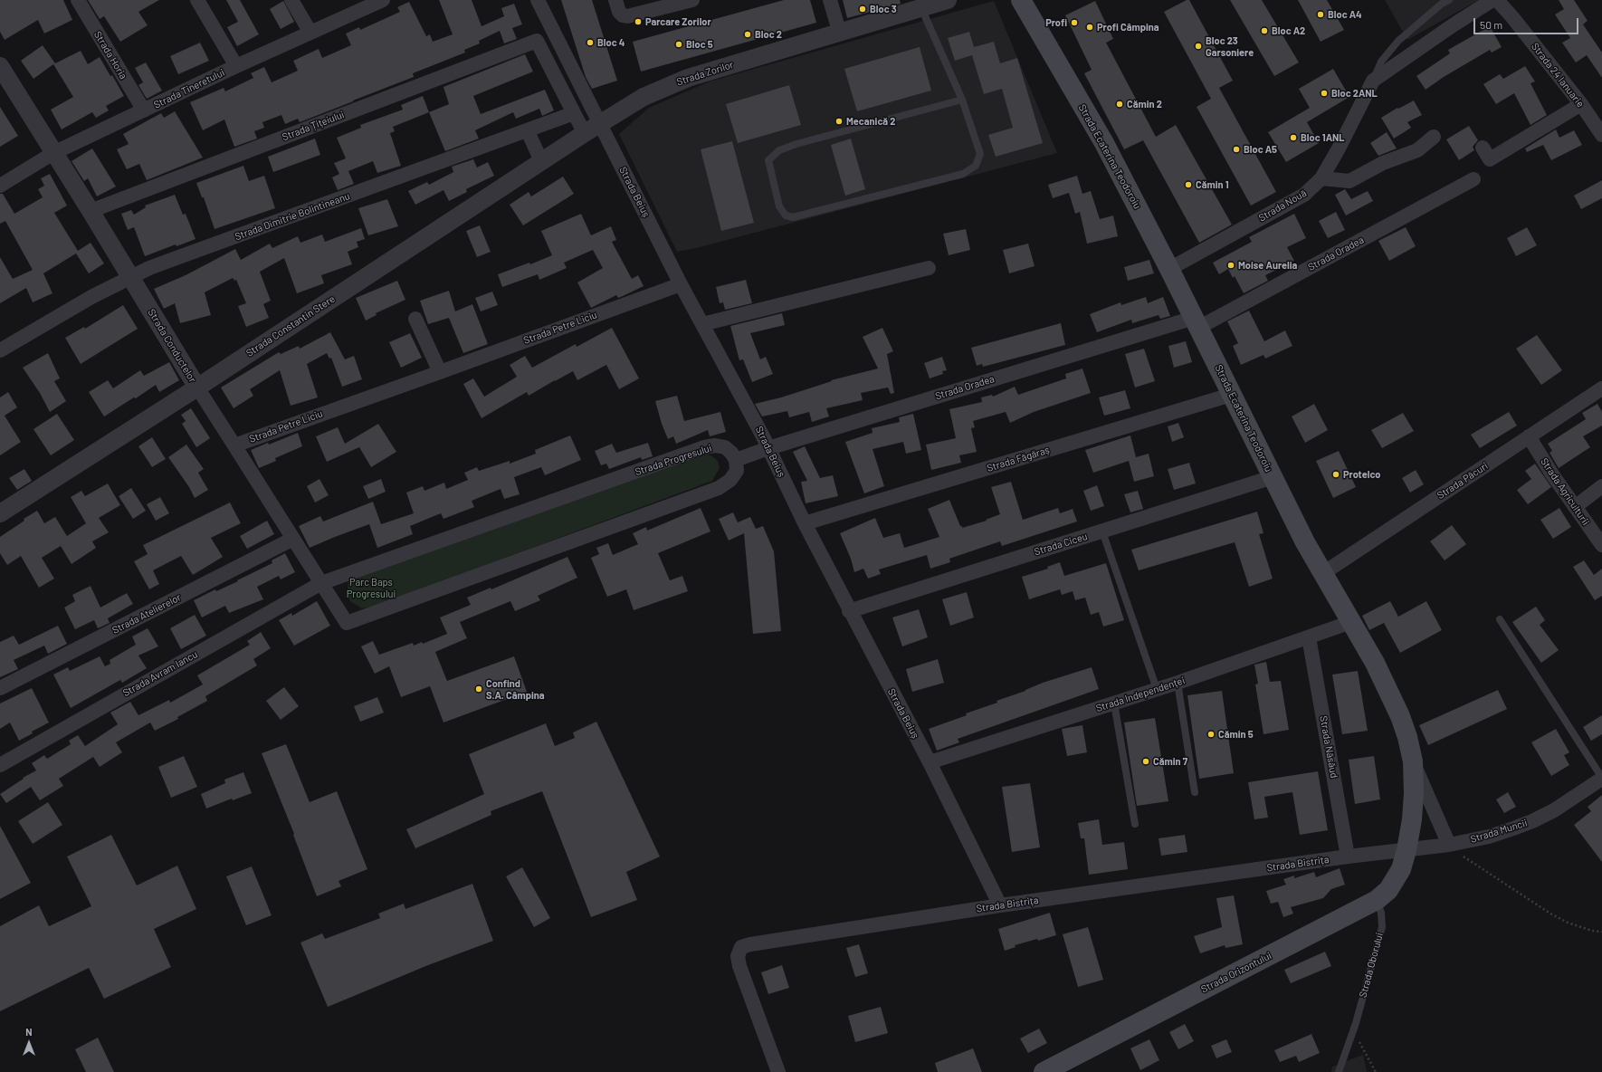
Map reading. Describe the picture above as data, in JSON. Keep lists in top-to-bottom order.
{
  "streets": {
    "main road": ["Strada Ecaterina Teodoroiu", "Strada Orizontului"],
    "street": [
      "Strada Horia",
      "Strada Zorilor",
      "Strada 24 Ianuarie",
      "Strada Tineretului",
      "Strada Țițeiului",
      "Strada Beiuș",
      "Strada Nouă",
      "Strada Dimitrie Bolintineanu",
      "Strada Oradea",
      "Strada Constantin Stere",
      "Strada Petre Liciu",
      "Strada Conductelor",
      "Strada Făgăraș",
      "Strada Progresului",
      "Strada Păcuri",
      "Strada Agriculturii",
      "Strada Ciceu",
      "Strada Atelierelor",
      "Strada Avram Iancu",
      "Strada Independenței",
      "Strada Năsăud",
      "Strada Muncii",
      "Strada Bistrița"
    ],
    "lane": ["Strada Oborului"]
  },
  "crossings": [
    ["Strada Horia", "Strada Tineretului"],
    ["Strada Zorilor", "Strada Beiuș"],
    ["Strada Zorilor", "Strada Constantin Stere"],
    ["Strada Tineretului", "Strada Conductelor"],
    ["Strada Țițeiului", "Strada Dimitrie Bolintineanu"],
    ["Strada Țițeiului", "Strada Conductelor"],
    ["Strada Ecaterina Teodoroiu", "Strada Nouă"],
    ["Strada Ecaterina Teodoroiu", "Strada Oradea"],
    ["Strada Ecaterina Teodoroiu", "Strada Făgăraș"],
    ["Strada Ecaterina Teodoroiu", "Strada Păcuri"],
    ["Strada Ecaterina Teodoroiu", "Strada Ciceu"],
    ["Strada Ecaterina Teodoroiu", "Strada Independenței"],
    ["Strada Ecaterina Teodoroiu", "Strada Muncii"],
    ["Strada Ecaterina Teodoroiu", "Strada Bistrița"],
    ["Strada Ecaterina Teodoroiu", "Strada Orizontului"],
    ["Strada Beiuș", "Strada Oradea"],
    ["Strada Beiuș", "Strada Constantin Stere"],
    ["Strada Beiuș", "Strada Petre Liciu"],
    ["Strada Beiuș", "Strada Făgăraș"],
    ["Strada Beiuș", "Strada Ciceu"],
    ["Strada Beiuș", "Strada Independenței"],
    ["Strada Beiuș", "Strada Bistrița"],
    ["Strada Dimitrie Bolintineanu", "Strada Conductelor"],
    ["Strada Oradea", "Strada Conductelor"],
    ["Strada Oradea", "Strada Progresului"],
    ["Strada Constantin Stere", "Strada Conductelor"],
    ["Strada Petre Liciu", "Strada Conductelor"],
    ["Strada Conductelor", "Strada Progresului"],
    ["Strada Conductelor", "Strada Atelierelor"],
    ["Strada Conductelor", "Strada Avram Iancu"],
    ["Strada Progresului", "Strada Avram Iancu"],
    ["Strada Păcuri", "Strada Agriculturii"],
    ["Strada Independenței", "Strada Năsăud"],
    ["Strada Năsăud", "Strada Bistrița"],
    ["Strada Muncii", "Strada Bistrița"],
    ["Strada Muncii", "Strada Orizontului"],
    ["Strada Bistrița", "Strada Orizontului"],
    ["Strada Oborului", "Strada Orizontului"]
  ],
  "parks": ["Parc Baps Progresului"],
  "places": [
    "Bloc 3",
    "Bloc A4",
    "Parcare Zorilor",
    "Profi",
    "Profi Câmpina",
    "Bloc A2",
    "Bloc 2",
    "Bloc 4",
    "Bloc 5",
    "Bloc 23 Garsoniere",
    "Bloc 2ANL",
    "Cămin 2",
    "Mecanică 2",
    "Bloc 1ANL",
    "Bloc A5",
    "Cămin 1",
    "Moise Aurelia",
    "Protelco",
    "Confind S.A. Câmpina",
    "Cămin 5",
    "Cămin 7"
  ],
  "scale_bar": "50 m",
  "north": "top"
}
